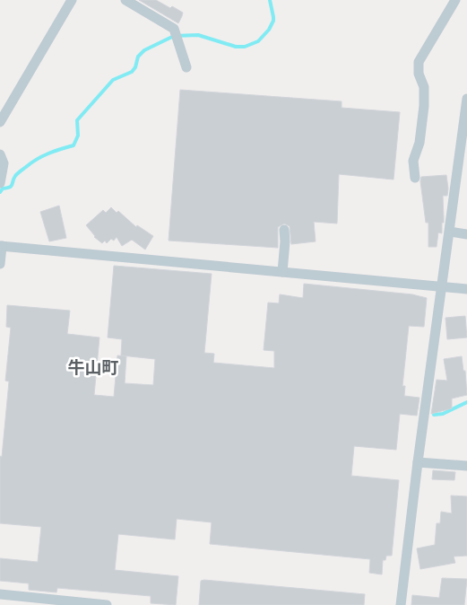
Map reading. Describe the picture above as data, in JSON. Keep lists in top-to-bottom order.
{
  "districts": ["牛山町"]
}
